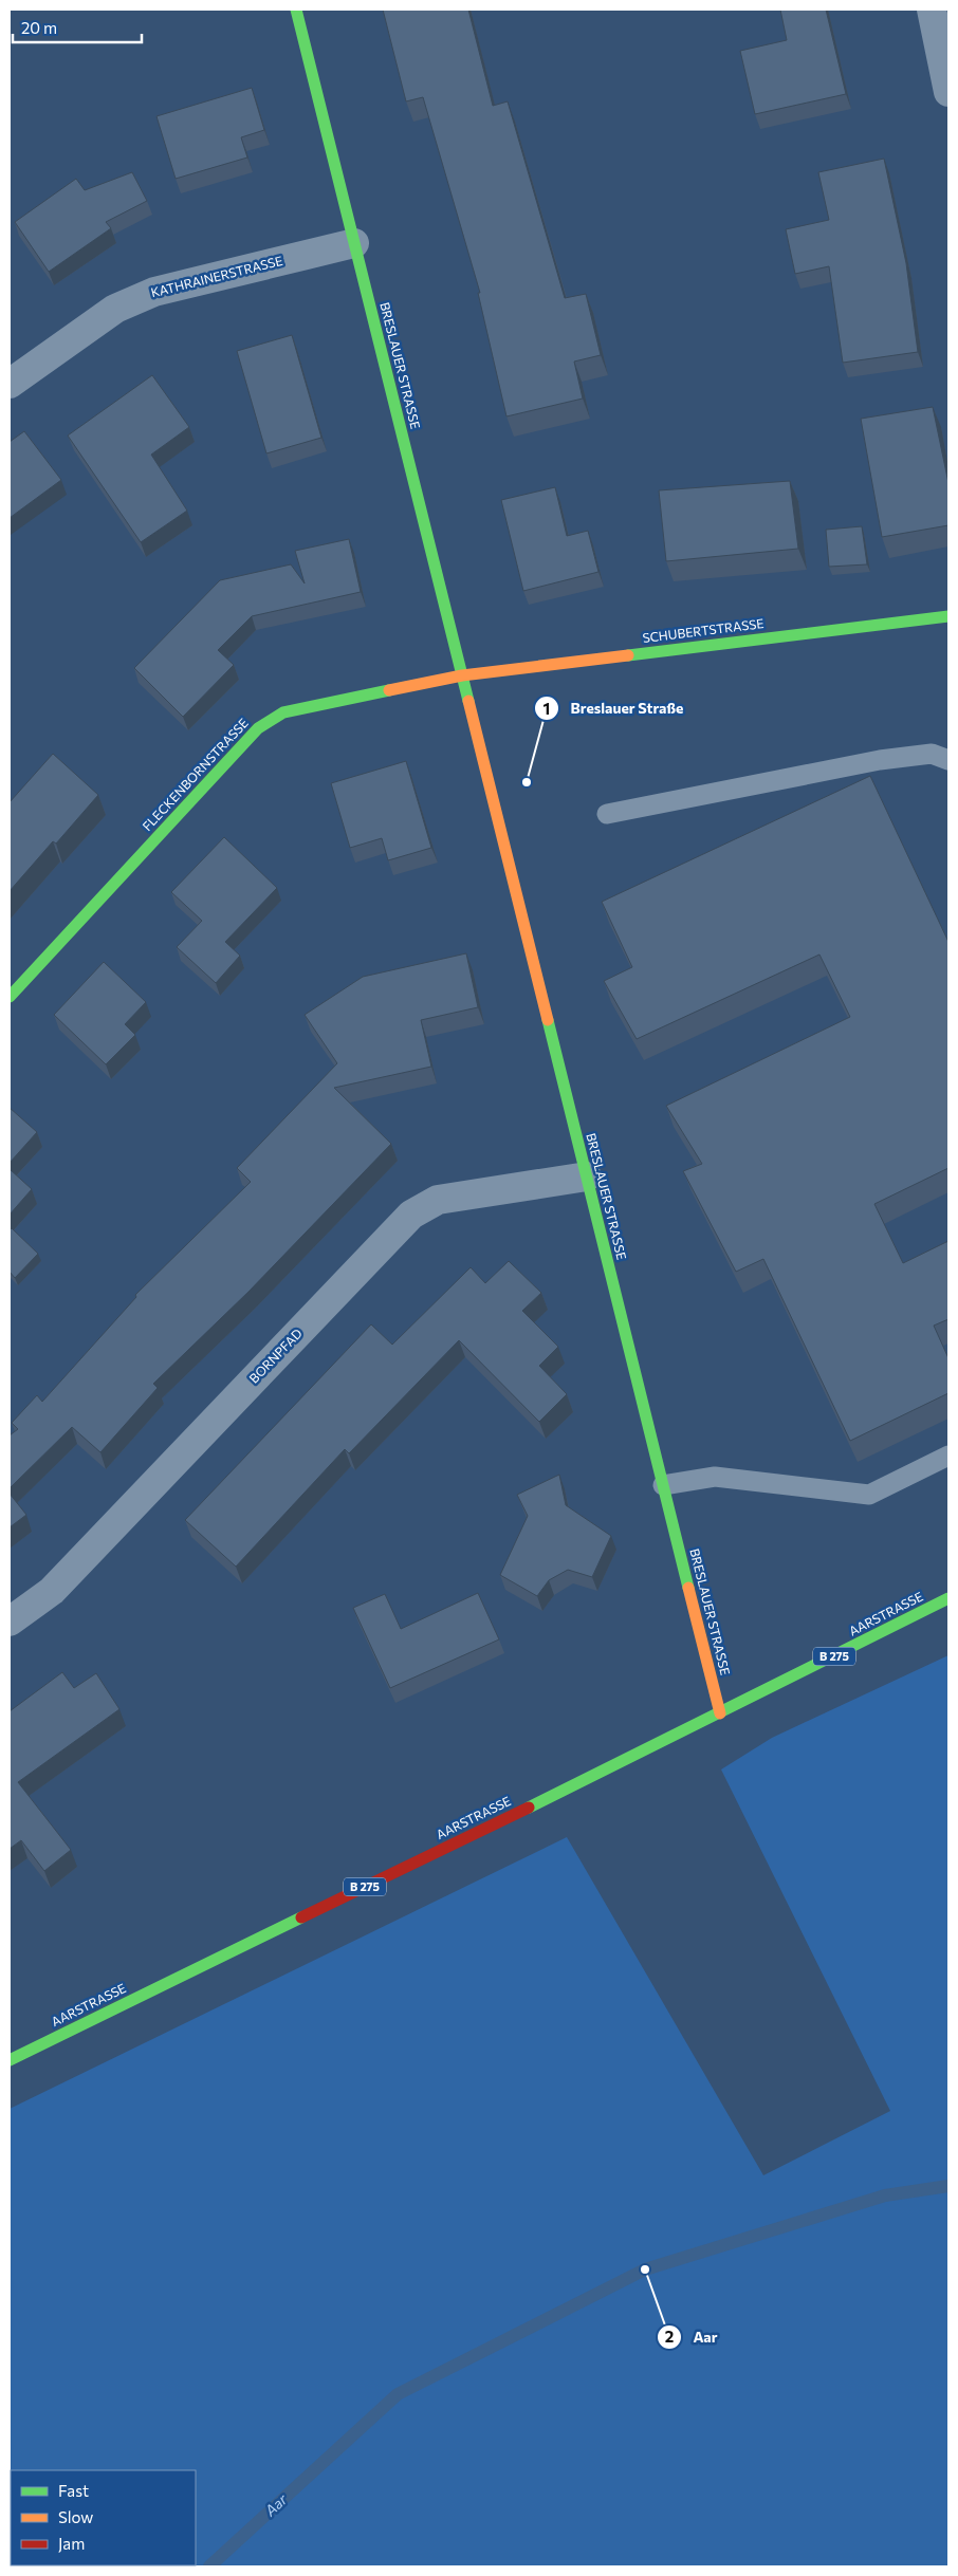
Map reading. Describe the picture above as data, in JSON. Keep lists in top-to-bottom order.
{
  "streets": {
    "street": [
      "KATHRAINERSTRASSE",
      "BRESLAUER STRASSE",
      "SCHUBERTSTRASSE",
      "FLECKENBORNSTRASSE",
      "BORNPFAD",
      "AARSTRASSE",
      "B 275"
    ]
  },
  "crossings": [
    ["KATHRAINERSTRASSE", "BRESLAUER STRASSE"],
    ["BRESLAUER STRASSE", "SCHUBERTSTRASSE"],
    ["BRESLAUER STRASSE", "FLECKENBORNSTRASSE"],
    ["BRESLAUER STRASSE", "BORNPFAD"],
    ["BRESLAUER STRASSE", "AARSTRASSE"],
    ["SCHUBERTSTRASSE", "FLECKENBORNSTRASSE"]
  ],
  "water": ["Aar"],
  "places": ["Breslauer Straße", "Aar"],
  "legend": ["Fast", "Slow", "Jam"],
  "scale_bar": "20 m"
}
